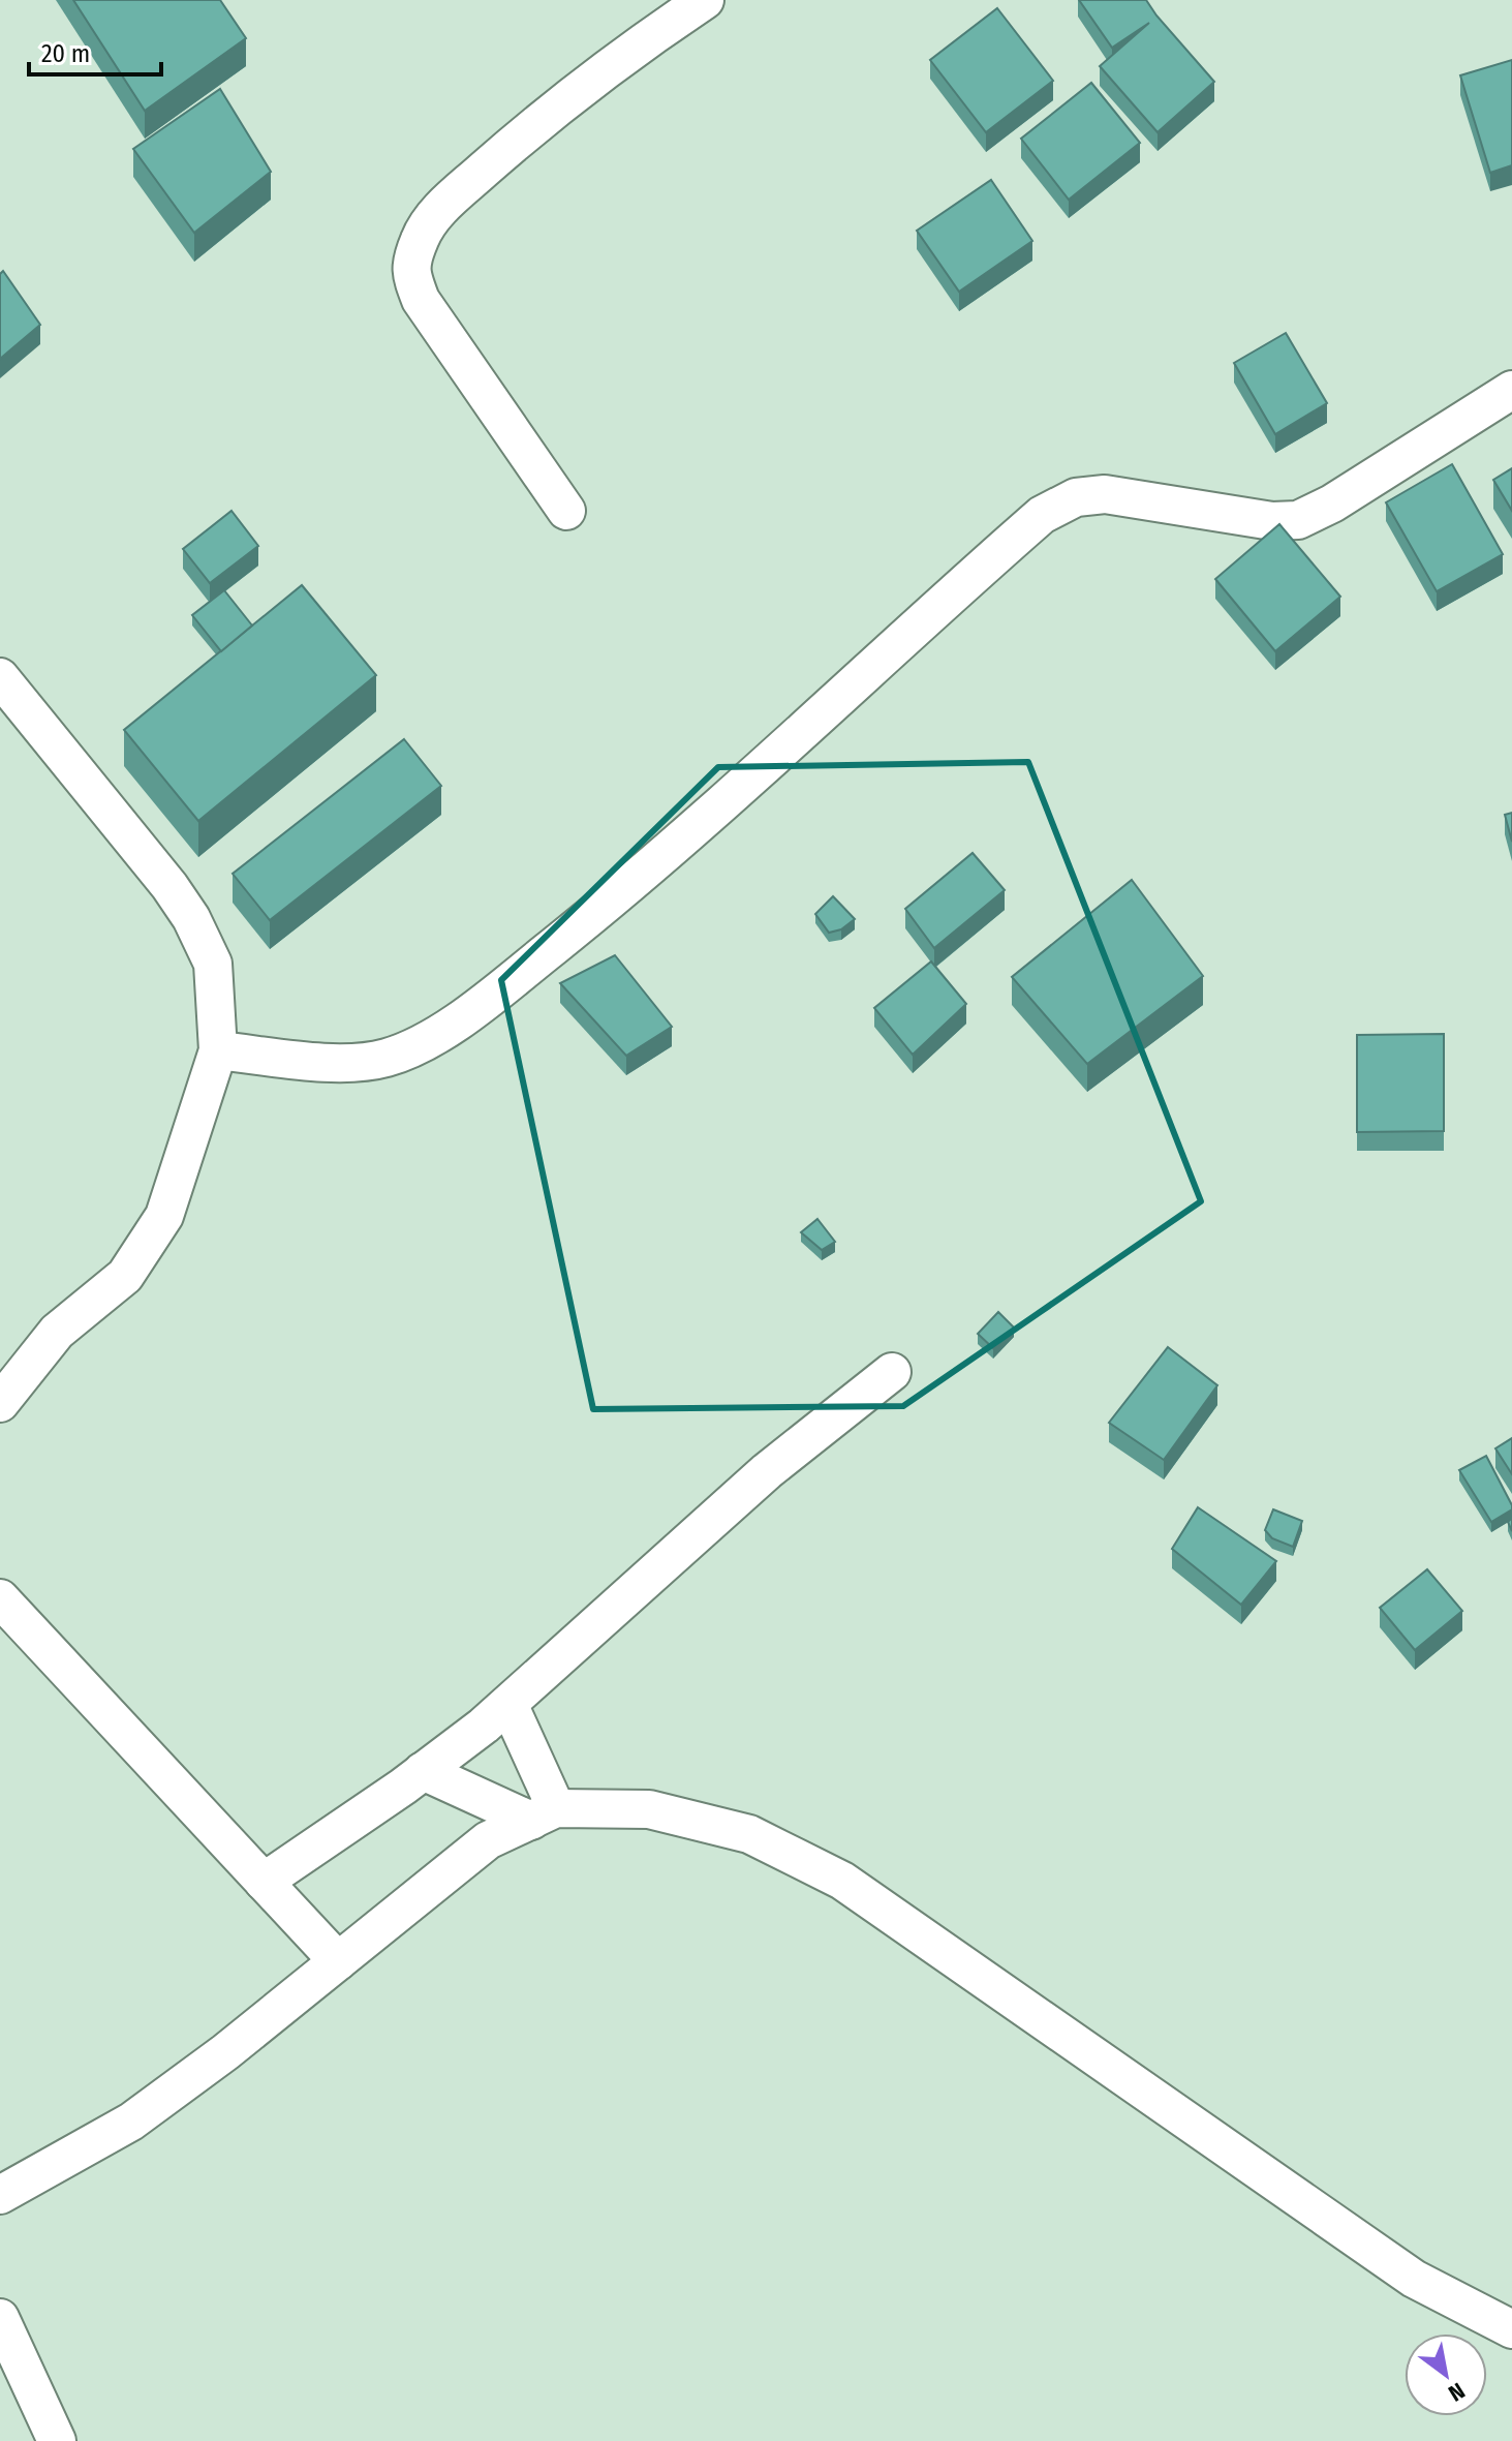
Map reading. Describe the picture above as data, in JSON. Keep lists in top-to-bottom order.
{
  "scale_bar": "20 m",
  "north": "bottom right"
}
